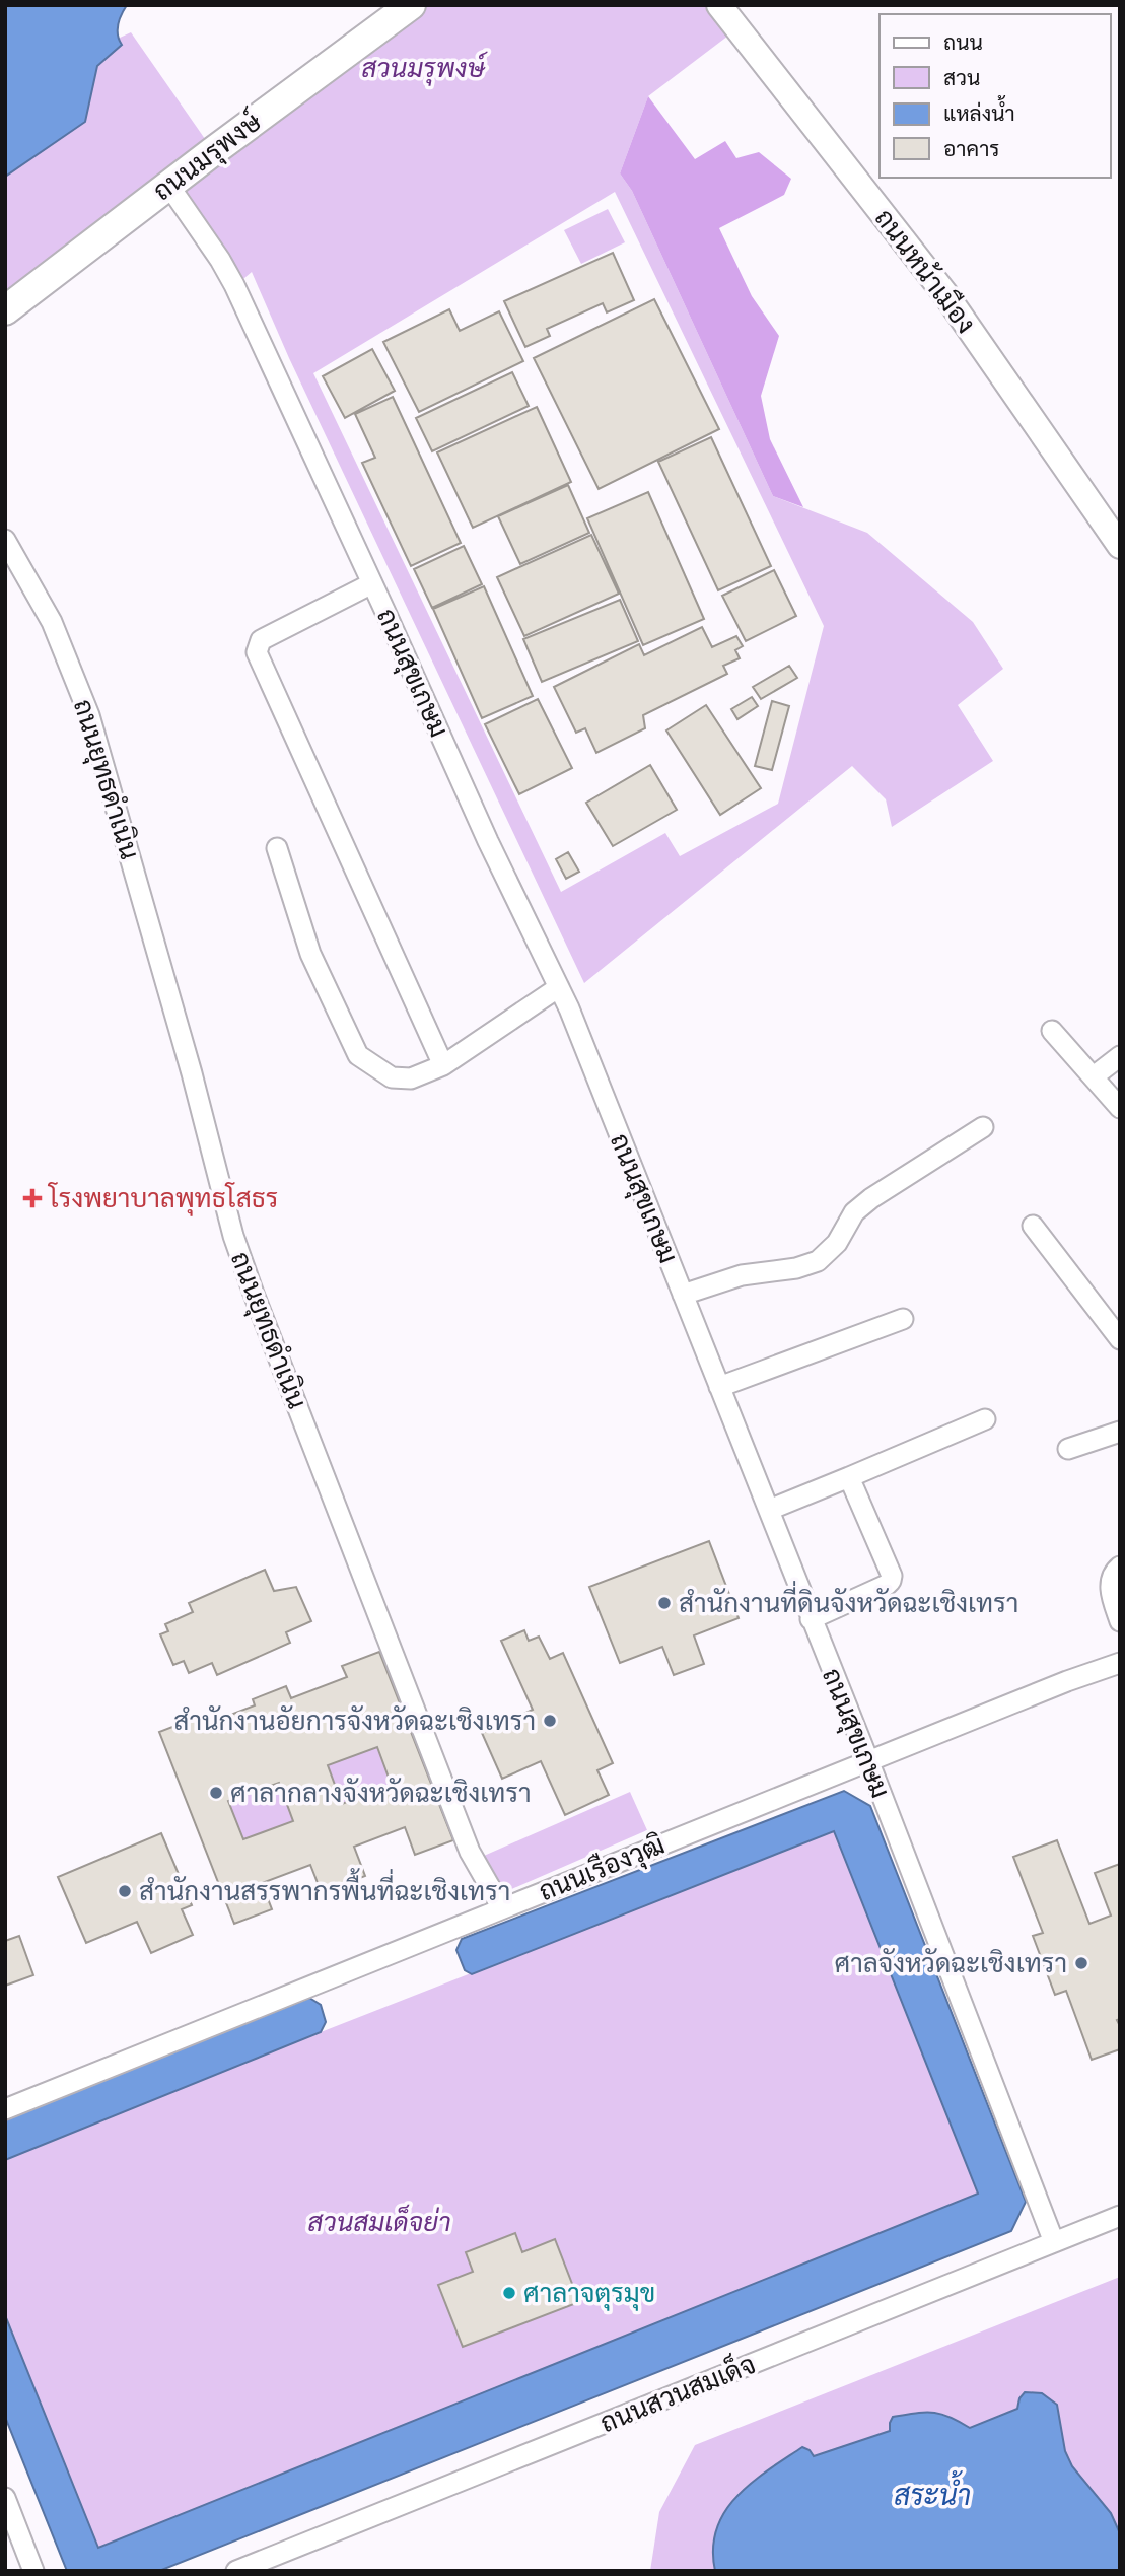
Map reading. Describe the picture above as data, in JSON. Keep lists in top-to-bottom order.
{
  "streets": {
    "main road": ["ถนนมรุพงษ์"],
    "street": [
      "ถนนหน้าเมือง",
      "ถนนสุขเกษม",
      "ถนนยุทธดำเนิน",
      "ถนนเรืองวุฒิ",
      "ถนนสวนสมเด็จ"
    ]
  },
  "crossings": [
    ["ถนนมรุพงษ์", "ถนนสุขเกษม"],
    ["ถนนสุขเกษม", "ถนนเรืองวุฒิ"],
    ["ถนนสุขเกษม", "ถนนสวนสมเด็จ"],
    ["ถนนยุทธดำเนิน", "ถนนเรืองวุฒิ"]
  ],
  "water": ["สระน้ำ"],
  "parks": ["สวนมรุพงษ์", "สวนสมเด็จย่า"],
  "places": {
    "health": ["โรงพยาบาลพุทธโสธร"],
    "other": [
      "สำนักงานที่ดินจังหวัดฉะเชิงเทรา",
      "สำนักงานอัยการจังหวัดฉะเชิงเทรา",
      "ศาลากลางจังหวัดฉะเชิงเทรา",
      "สำนักงานสรรพากรพื้นที่ฉะเชิงเทรา",
      "ศาลจังหวัดฉะเชิงเทรา",
      "ศาลาจตุรมุข"
    ]
  },
  "legend": [
    "ถนน",
    "สวน",
    "แหล่งน้ำ",
    "อาคาร"
  ]
}
